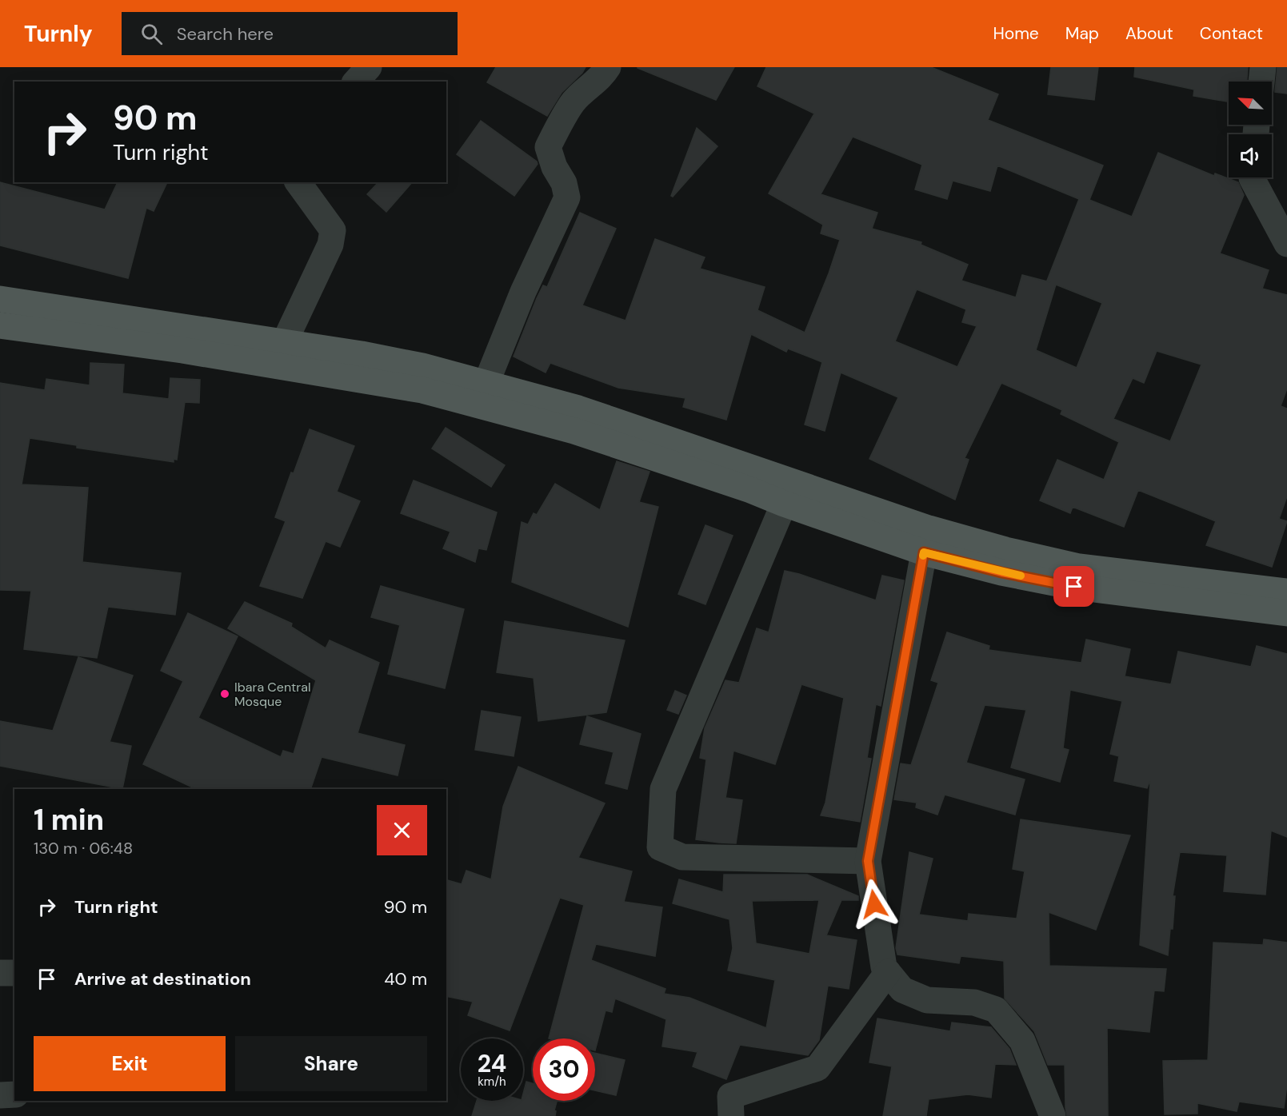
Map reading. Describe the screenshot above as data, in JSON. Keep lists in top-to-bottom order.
{
  "places": ["Ibara Central Mosque"],
  "north": "top left",
  "page": {
    "header": "Turnly",
    "search": "Search here",
    "nav": [
      "Home",
      "Map",
      "About",
      "Contact"
    ],
    "turn": ["90 m", "Turn right"],
    "heading": ["1 min", "130 m · 06:48"],
    "list": [
      {
        "name": "Turn right",
        "value": "90 m"
      },
      {
        "name": "Arrive at destination",
        "value": "40 m"
      }
    ],
    "buttons": ["Exit", "Share"],
    "speed": "24 km/h",
    "limit": "30"
  }
}
